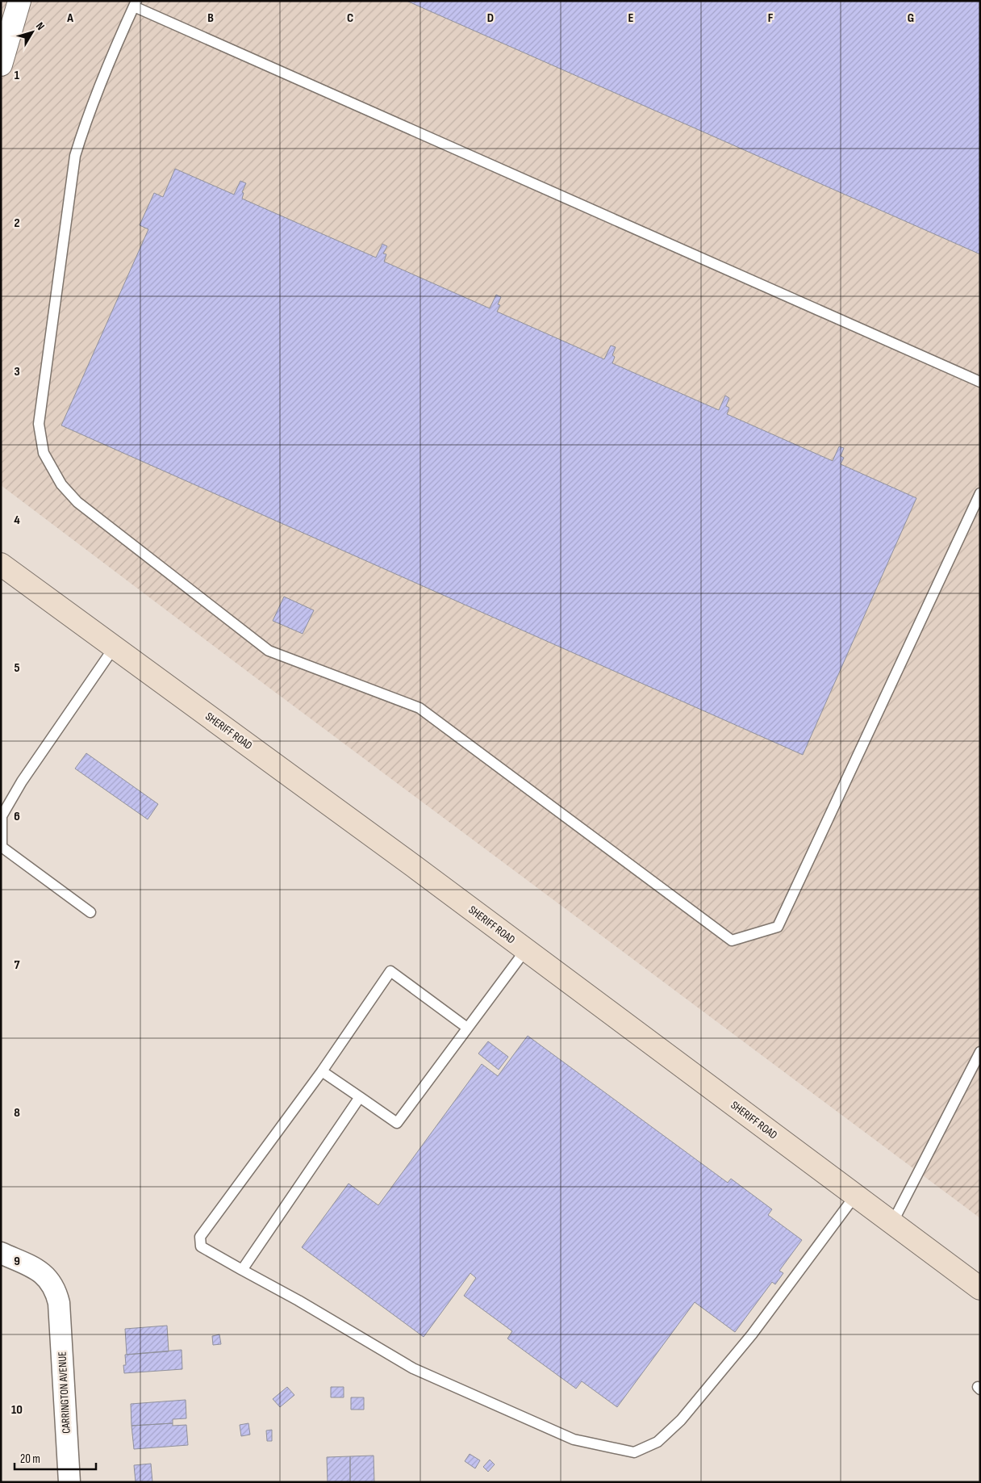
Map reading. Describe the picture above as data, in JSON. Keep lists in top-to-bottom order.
{
  "streets": {
    "main road": ["SHERIFF ROAD"],
    "street": ["CARRINGTON AVENUE"]
  },
  "scale_bar": "20 m",
  "north": "top right",
  "grid": {
    "columns": [
      "A",
      "B",
      "C",
      "D",
      "E",
      "F",
      "G"
    ],
    "rows": [
      "1",
      "2",
      "3",
      "4",
      "5",
      "6",
      "7",
      "8",
      "9",
      "10"
    ]
  }
}
